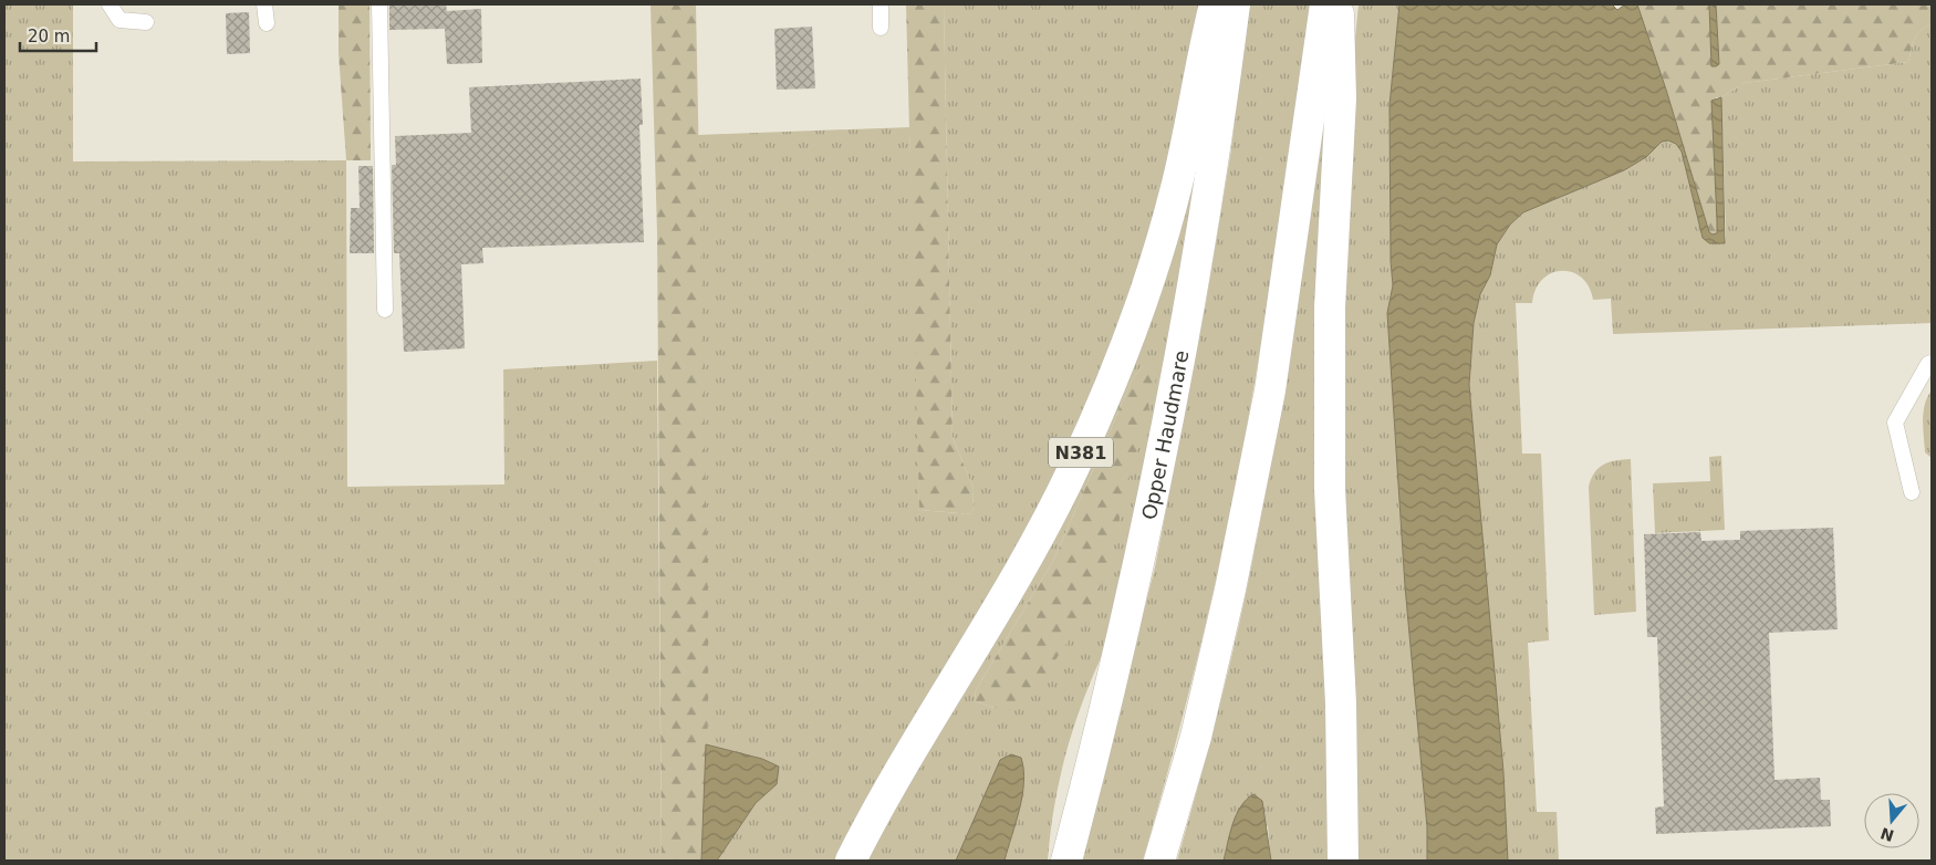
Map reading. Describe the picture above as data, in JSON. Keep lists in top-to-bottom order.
{
  "streets": {
    "highway": ["Opper Haudmare", "N381"]
  },
  "scale_bar": "20 m",
  "north": "bottom"
}
